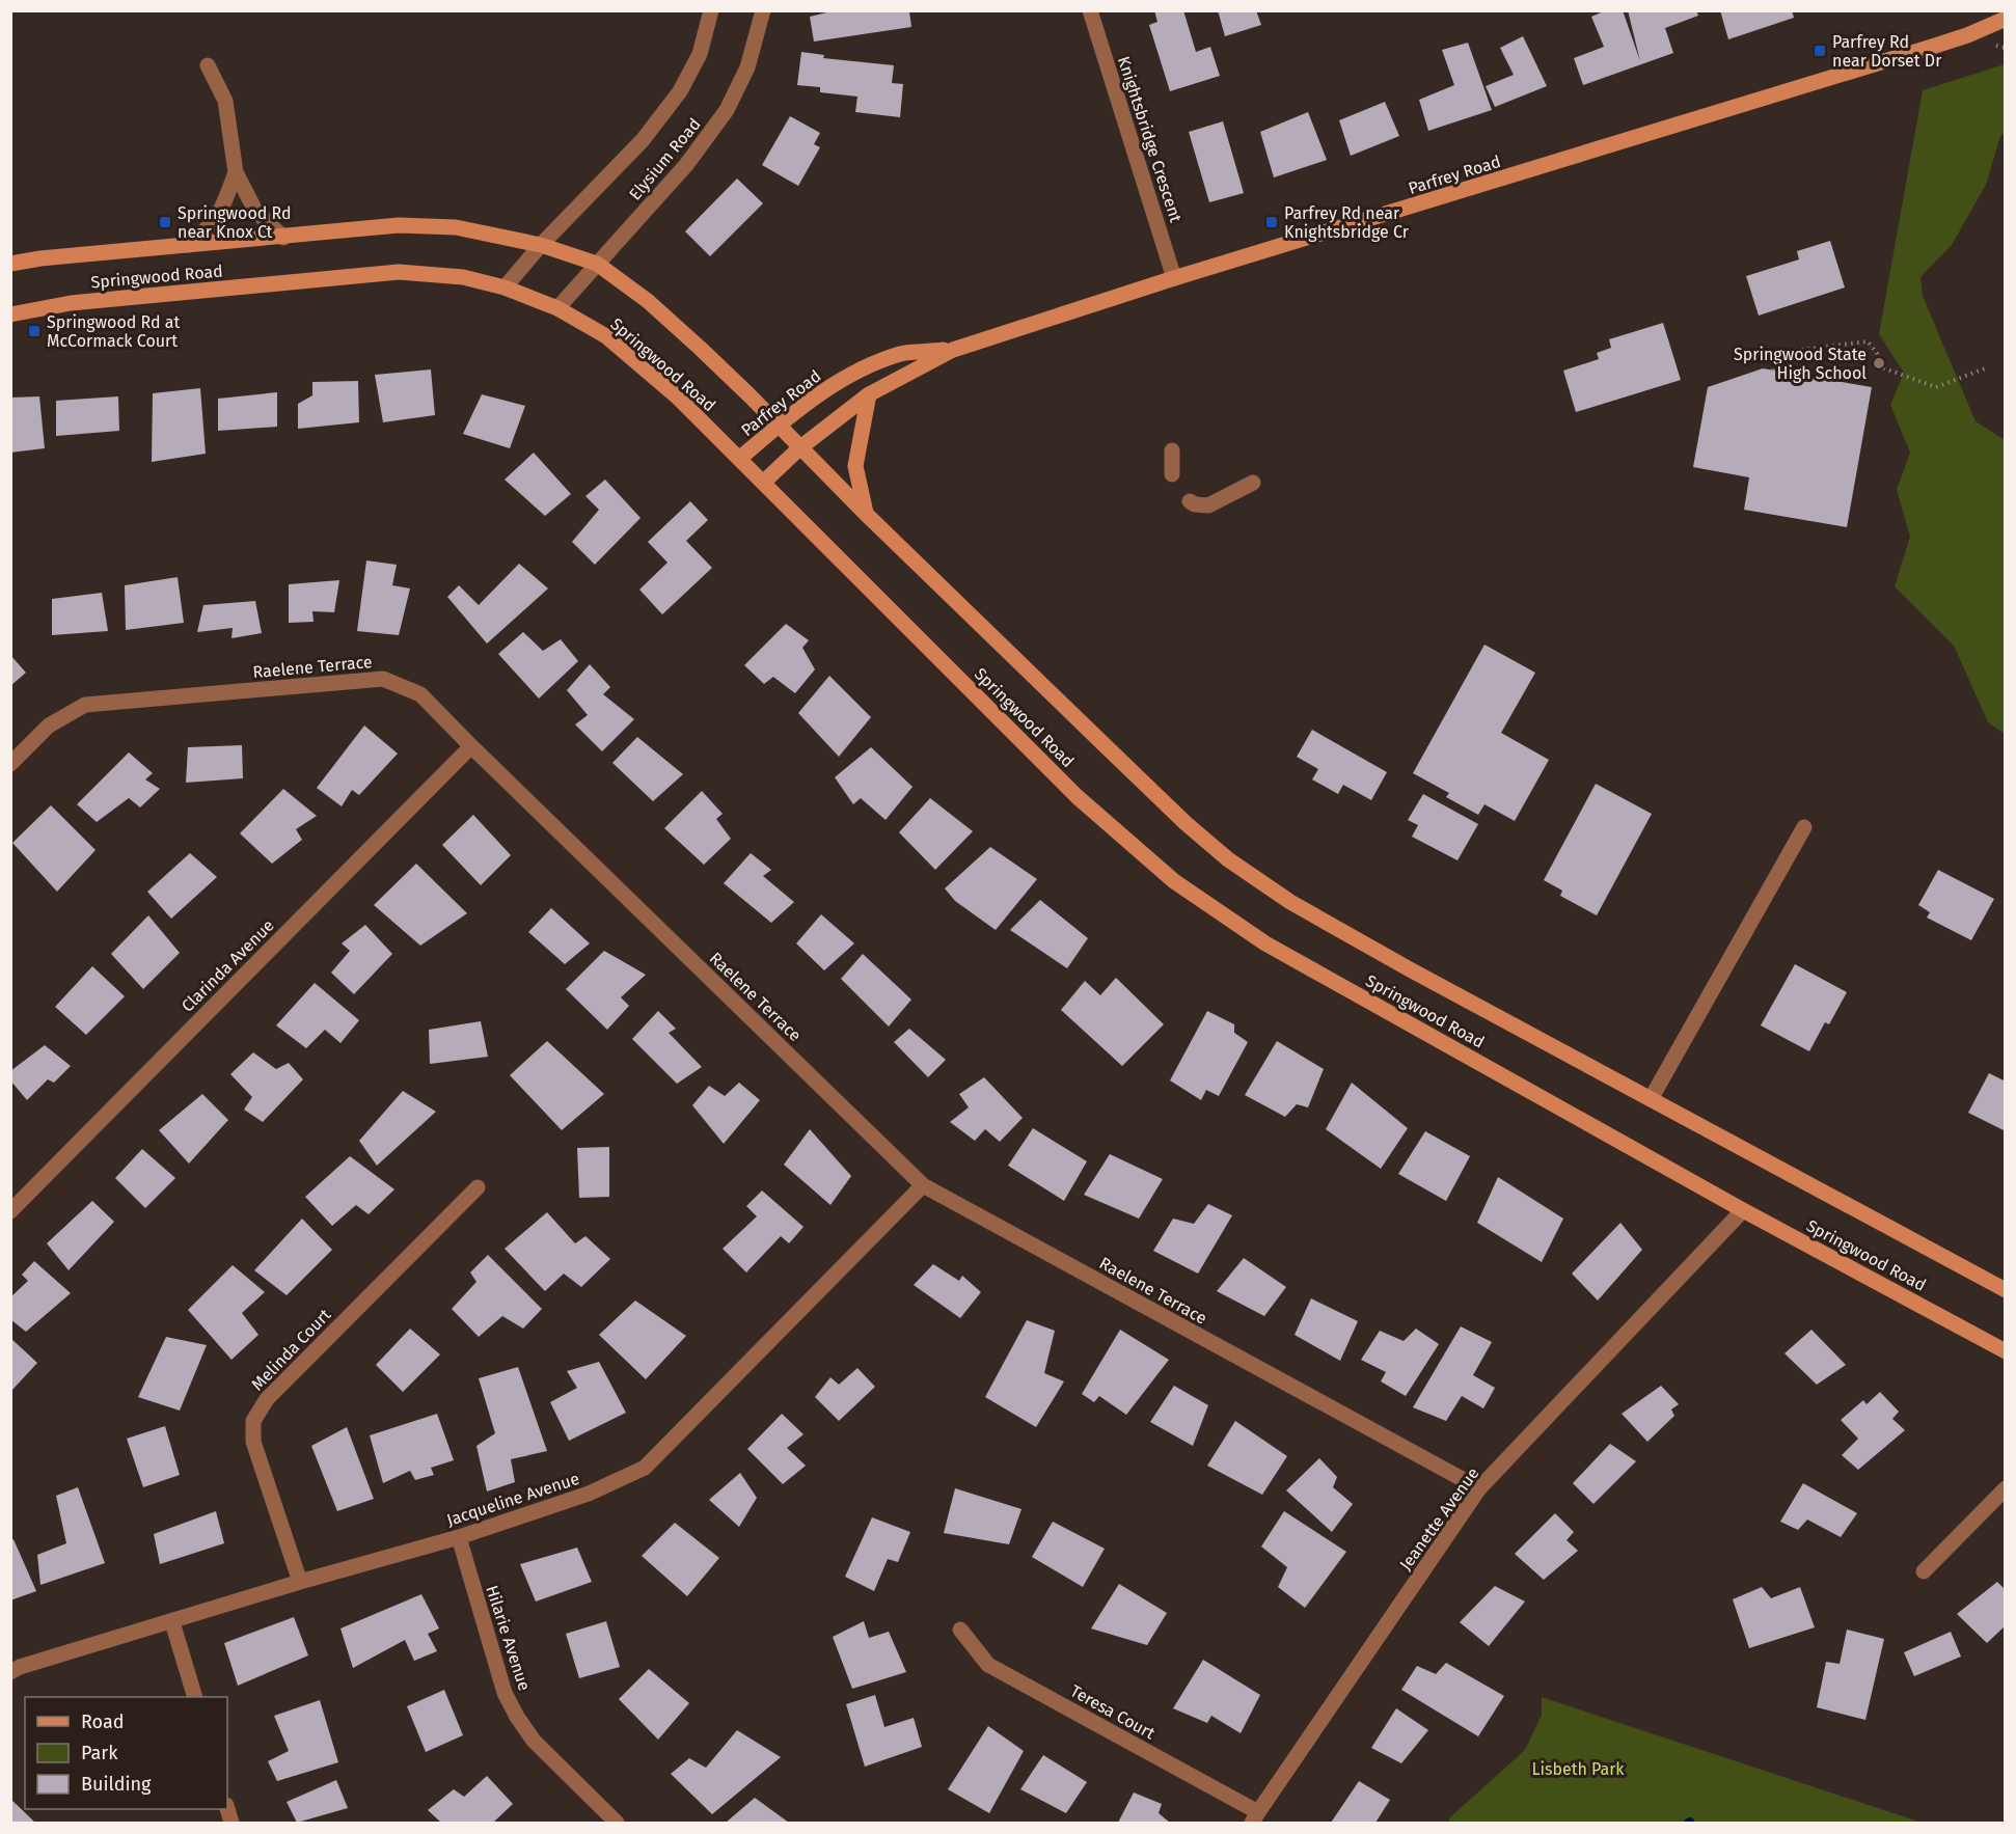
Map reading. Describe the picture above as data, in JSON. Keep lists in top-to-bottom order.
{
  "streets": {
    "main road": ["Parfrey Road", "Springwood Road"],
    "street": [
      "Knightsbridge Crescent",
      "Elysium Road",
      "Raelene Terrace",
      "Clarinda Avenue",
      "Melinda Court",
      "Jacqueline Avenue",
      "Jeanette Avenue",
      "Hilarie Avenue",
      "Teresa Court"
    ]
  },
  "crossings": [
    ["Knightsbridge Crescent", "Parfrey Road"],
    ["Elysium Road", "Springwood Road"],
    ["Parfrey Road", "Springwood Road"],
    ["Springwood Road", "Jeanette Avenue"],
    ["Raelene Terrace", "Clarinda Avenue"],
    ["Raelene Terrace", "Jacqueline Avenue"],
    ["Raelene Terrace", "Jeanette Avenue"],
    ["Melinda Court", "Jacqueline Avenue"],
    ["Jacqueline Avenue", "Hilarie Avenue"],
    ["Jeanette Avenue", "Teresa Court"]
  ],
  "parks": ["Lisbeth Park"],
  "places": {
    "transit": [
      "Parfrey Rd near Dorset Dr",
      "Springwood Rd near Knox Ct",
      "Parfrey Rd near Knightsbridge Cr",
      "Springwood Rd at McCormack Court"
    ],
    "other": ["Springwood State High School"]
  },
  "legend": ["Road", "Park", "Building"]
}
